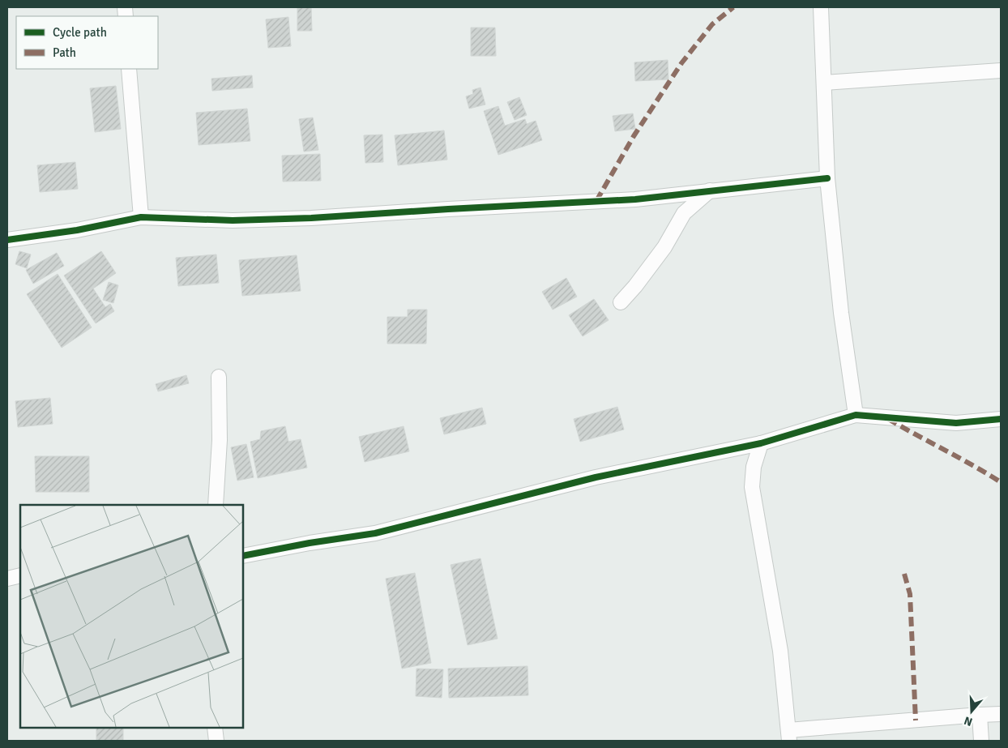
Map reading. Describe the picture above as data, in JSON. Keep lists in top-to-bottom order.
{
  "legend": ["Cycle path", "Path"],
  "north": "bottom"
}
